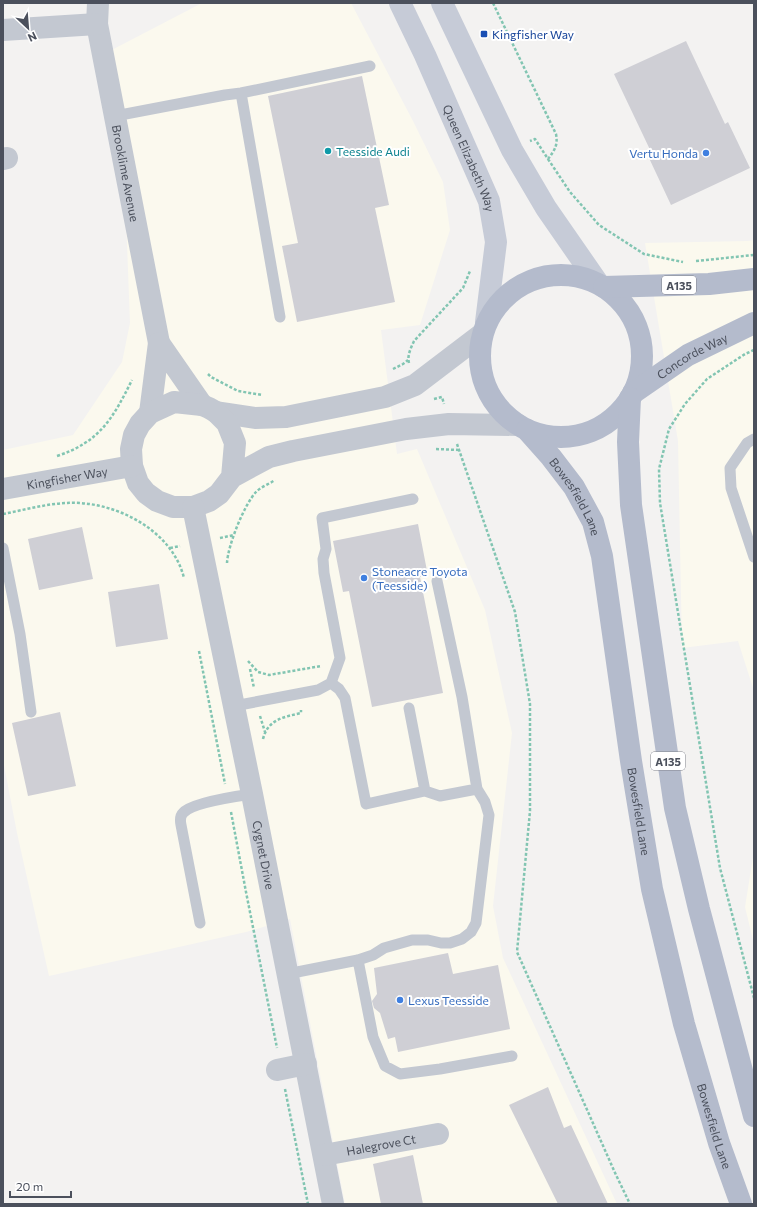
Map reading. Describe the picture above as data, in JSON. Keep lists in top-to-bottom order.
{
  "streets": {
    "main road": ["A135", "Concorde Way", "Bowesfield Lane"],
    "street": [
      "Queen Elizabeth Way",
      "Brooklime Avenue",
      "Kingfisher Way",
      "Cygnet Drive",
      "Halegrove Ct"
    ]
  },
  "crossings": [
    ["Queen Elizabeth Way", "A135"],
    ["A135", "Concorde Way"],
    ["A135", "Bowesfield Lane"],
    ["Kingfisher Way", "Cygnet Drive"],
    ["Cygnet Drive", "Halegrove Ct"]
  ],
  "places": {
    "transit": ["Kingfisher Way"],
    "other": [
      "Teesside Audi",
      "Vertu Honda",
      "Stoneacre Toyota (Teesside)",
      "Lexus Teesside"
    ]
  },
  "scale_bar": "20 m",
  "north": "bottom right"
}
